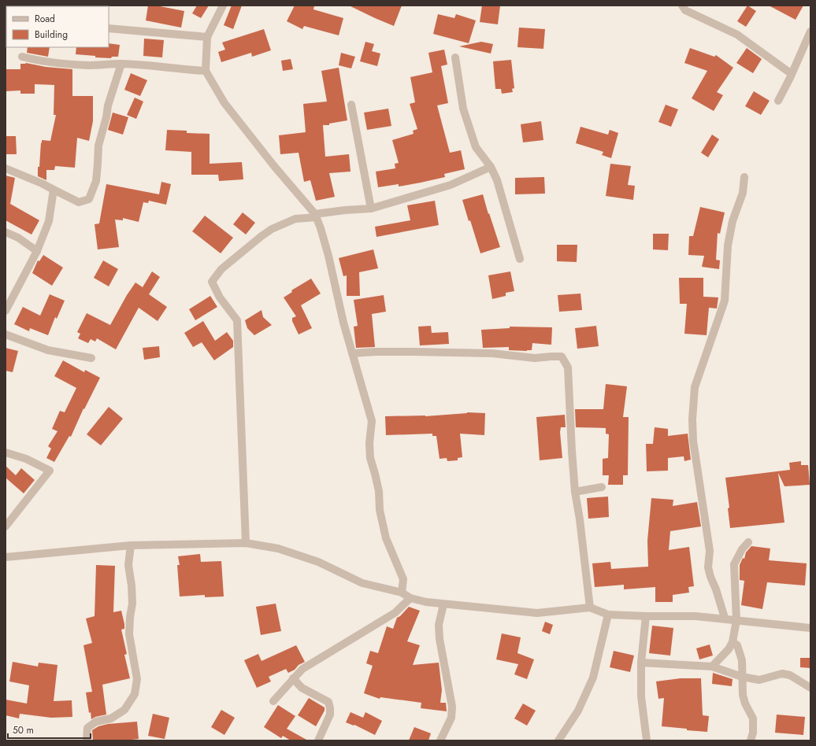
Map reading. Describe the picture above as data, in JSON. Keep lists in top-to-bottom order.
{
  "legend": ["Road", "Building"],
  "scale_bar": "50 m"
}
